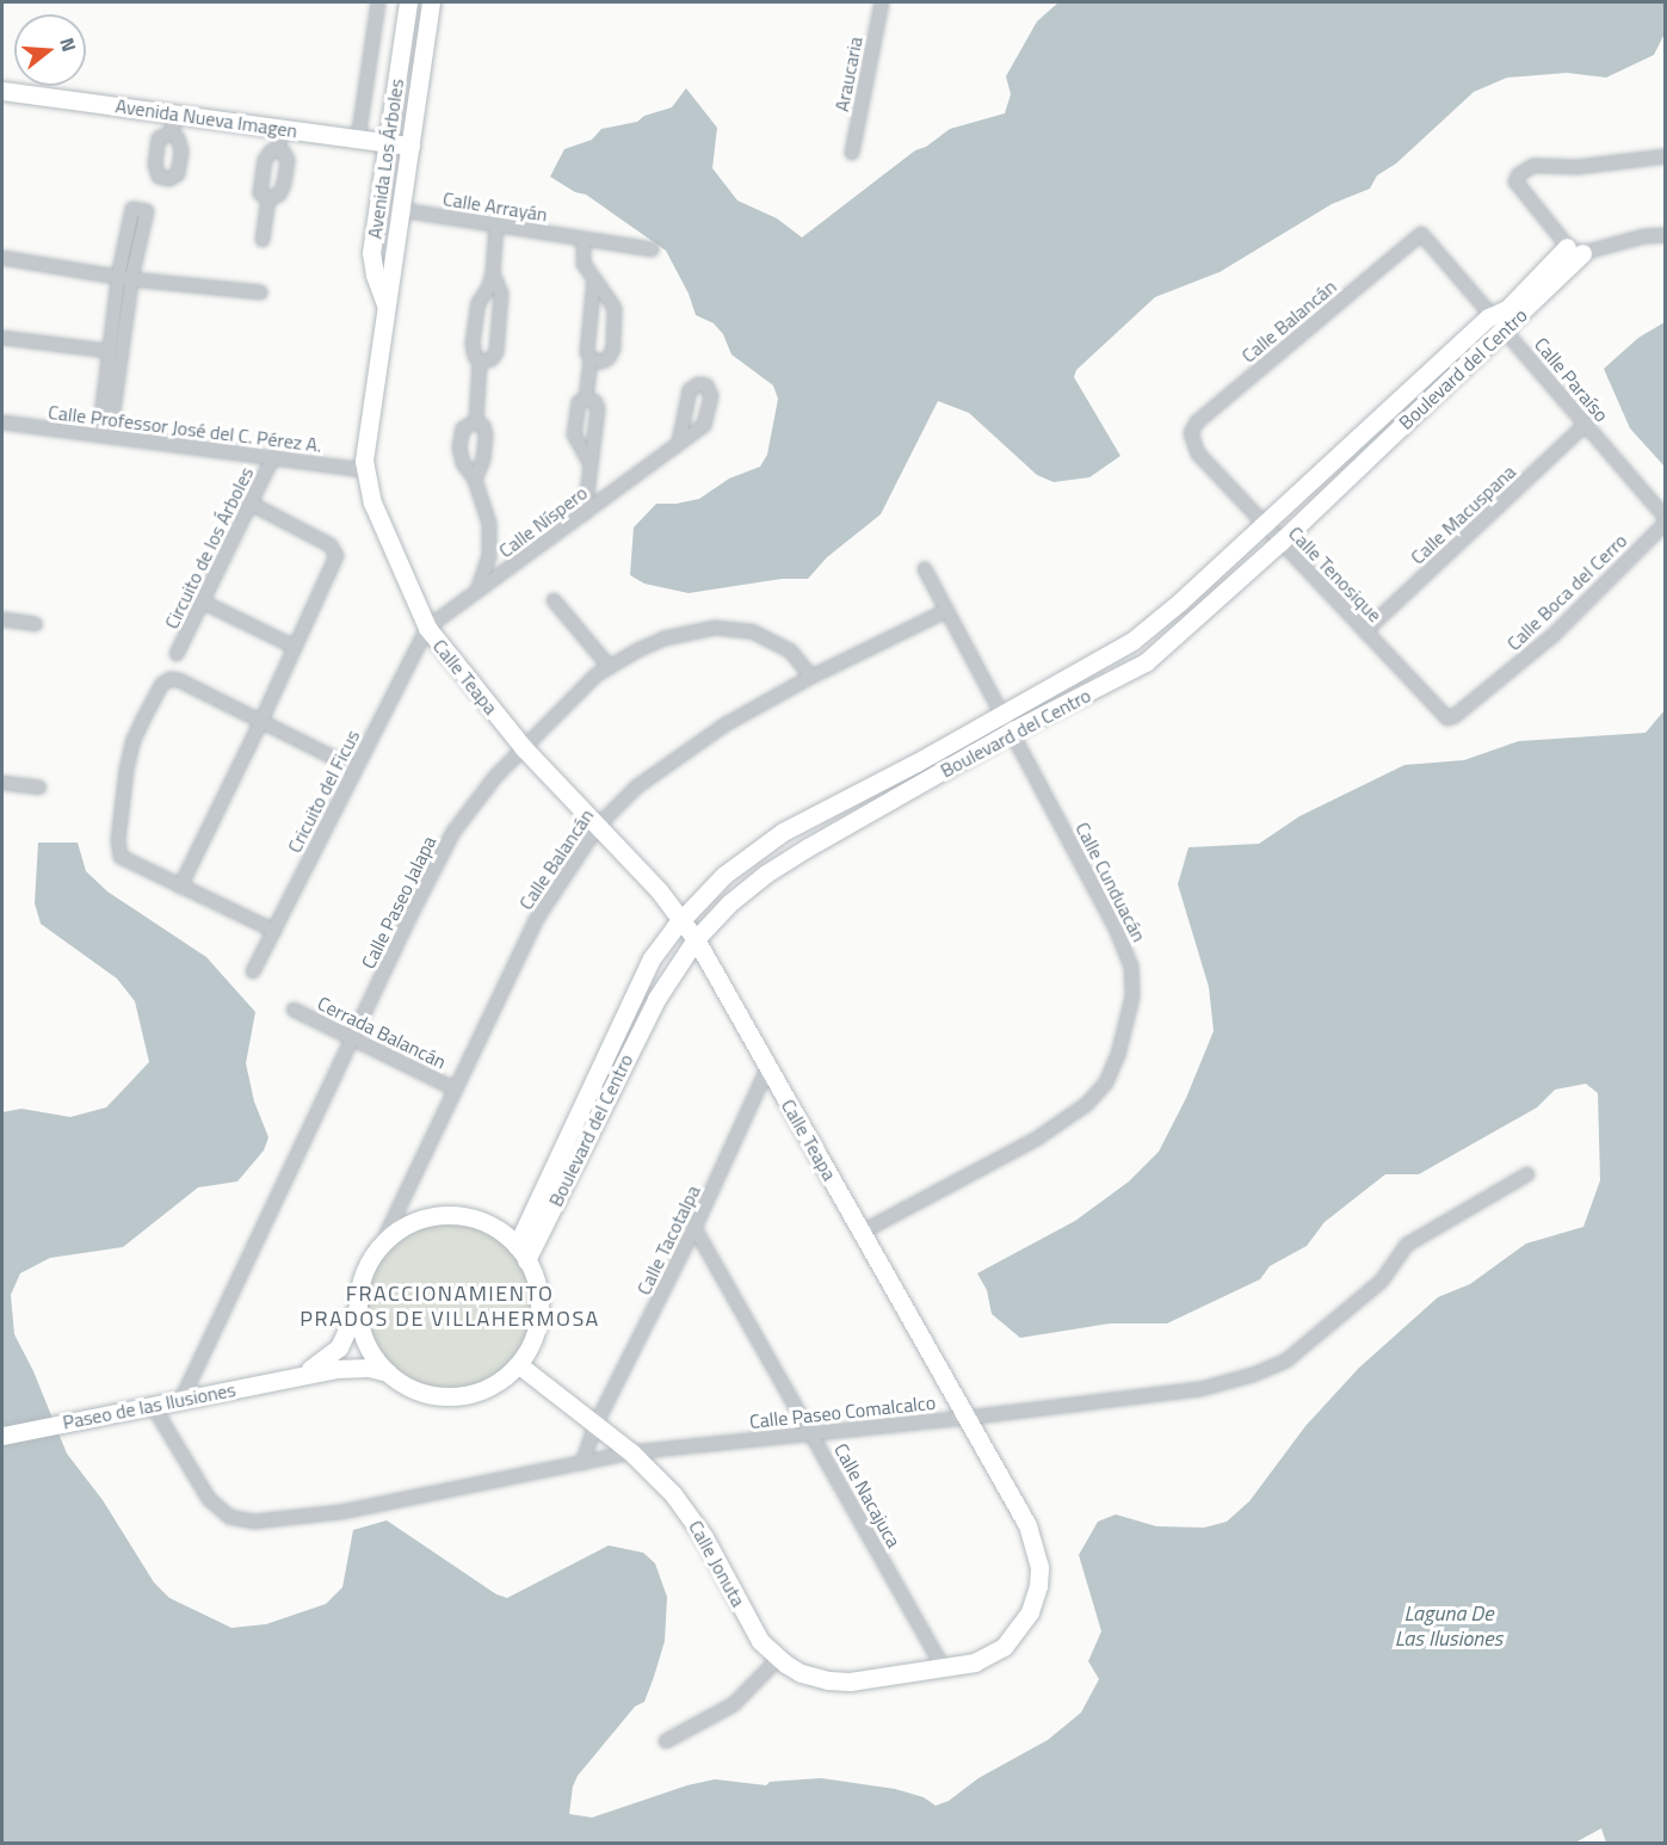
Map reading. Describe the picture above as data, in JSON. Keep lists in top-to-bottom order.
{
  "streets": {
    "street": [
      "Araucaria",
      "Avenida Nueva Imagen",
      "Avenida Los Árboles",
      "Calle Arrayán",
      "Calle Balancán",
      "Boulevard del Centro",
      "Calle Paraíso",
      "Calle Professor José del C. Pérez A.",
      "Calle Macuspana",
      "Calle Níspero",
      "Circuito de los Árboles",
      "Calle Tenosique",
      "Calle Boca del Cerro",
      "Calle Teapa",
      "Cricuito del Ficus",
      "Calle Cunduacán",
      "Calle Paseo Jalapa",
      "Cerrada Balancán",
      "Calle Tacotalpa",
      "Paseo de las Ilusiones",
      "Calle Paseo Comalcalco",
      "Calle Nacajuca",
      "Calle Jonuta"
    ]
  },
  "crossings": [
    ["Avenida Nueva Imagen", "Avenida Los Árboles"],
    ["Avenida Los Árboles", "Calle Arrayán"],
    ["Avenida Los Árboles", "Calle Professor José del C. Pérez A."],
    ["Avenida Los Árboles", "Calle Níspero"],
    ["Avenida Los Árboles", "Calle Teapa"],
    ["Avenida Los Árboles", "Cricuito del Ficus"],
    ["Calle Balancán", "Boulevard del Centro"],
    ["Calle Balancán", "Calle Paraíso"],
    ["Calle Balancán", "Calle Tenosique"],
    ["Calle Balancán", "Calle Teapa"],
    ["Calle Balancán", "Calle Cunduacán"],
    ["Calle Balancán", "Calle Paseo Jalapa"],
    ["Calle Balancán", "Cerrada Balancán"],
    ["Calle Balancán", "Paseo de las Ilusiones"],
    ["Calle Balancán", "Calle Jonuta"],
    ["Boulevard del Centro", "Calle Paraíso"],
    ["Boulevard del Centro", "Calle Tenosique"],
    ["Boulevard del Centro", "Calle Teapa"],
    ["Boulevard del Centro", "Calle Cunduacán"],
    ["Boulevard del Centro", "Paseo de las Ilusiones"],
    ["Boulevard del Centro", "Calle Jonuta"],
    ["Calle Paraíso", "Calle Macuspana"],
    ["Calle Paraíso", "Calle Boca del Cerro"],
    ["Calle Professor José del C. Pérez A.", "Circuito de los Árboles"],
    ["Calle Macuspana", "Calle Tenosique"],
    ["Calle Níspero", "Calle Teapa"],
    ["Calle Níspero", "Cricuito del Ficus"],
    ["Calle Tenosique", "Calle Boca del Cerro"],
    ["Calle Teapa", "Cricuito del Ficus"],
    ["Calle Teapa", "Calle Cunduacán"],
    ["Calle Teapa", "Calle Paseo Jalapa"],
    ["Calle Teapa", "Calle Tacotalpa"],
    ["Calle Teapa", "Calle Paseo Comalcalco"],
    ["Calle Teapa", "Calle Nacajuca"],
    ["Calle Teapa", "Calle Jonuta"],
    ["Calle Paseo Jalapa", "Cerrada Balancán"],
    ["Calle Paseo Jalapa", "Paseo de las Ilusiones"],
    ["Calle Tacotalpa", "Calle Paseo Comalcalco"],
    ["Calle Tacotalpa", "Calle Nacajuca"],
    ["Calle Tacotalpa", "Calle Jonuta"],
    ["Paseo de las Ilusiones", "Calle Paseo Comalcalco"],
    ["Paseo de las Ilusiones", "Calle Jonuta"],
    ["Calle Paseo Comalcalco", "Calle Nacajuca"],
    ["Calle Paseo Comalcalco", "Calle Jonuta"],
    ["Calle Nacajuca", "Calle Jonuta"]
  ],
  "districts": ["FRACCIONAMIENTO PRADOS DE VILLAHERMOSA"],
  "water": ["Laguna De Las Ilusiones"],
  "north": "right"
}
